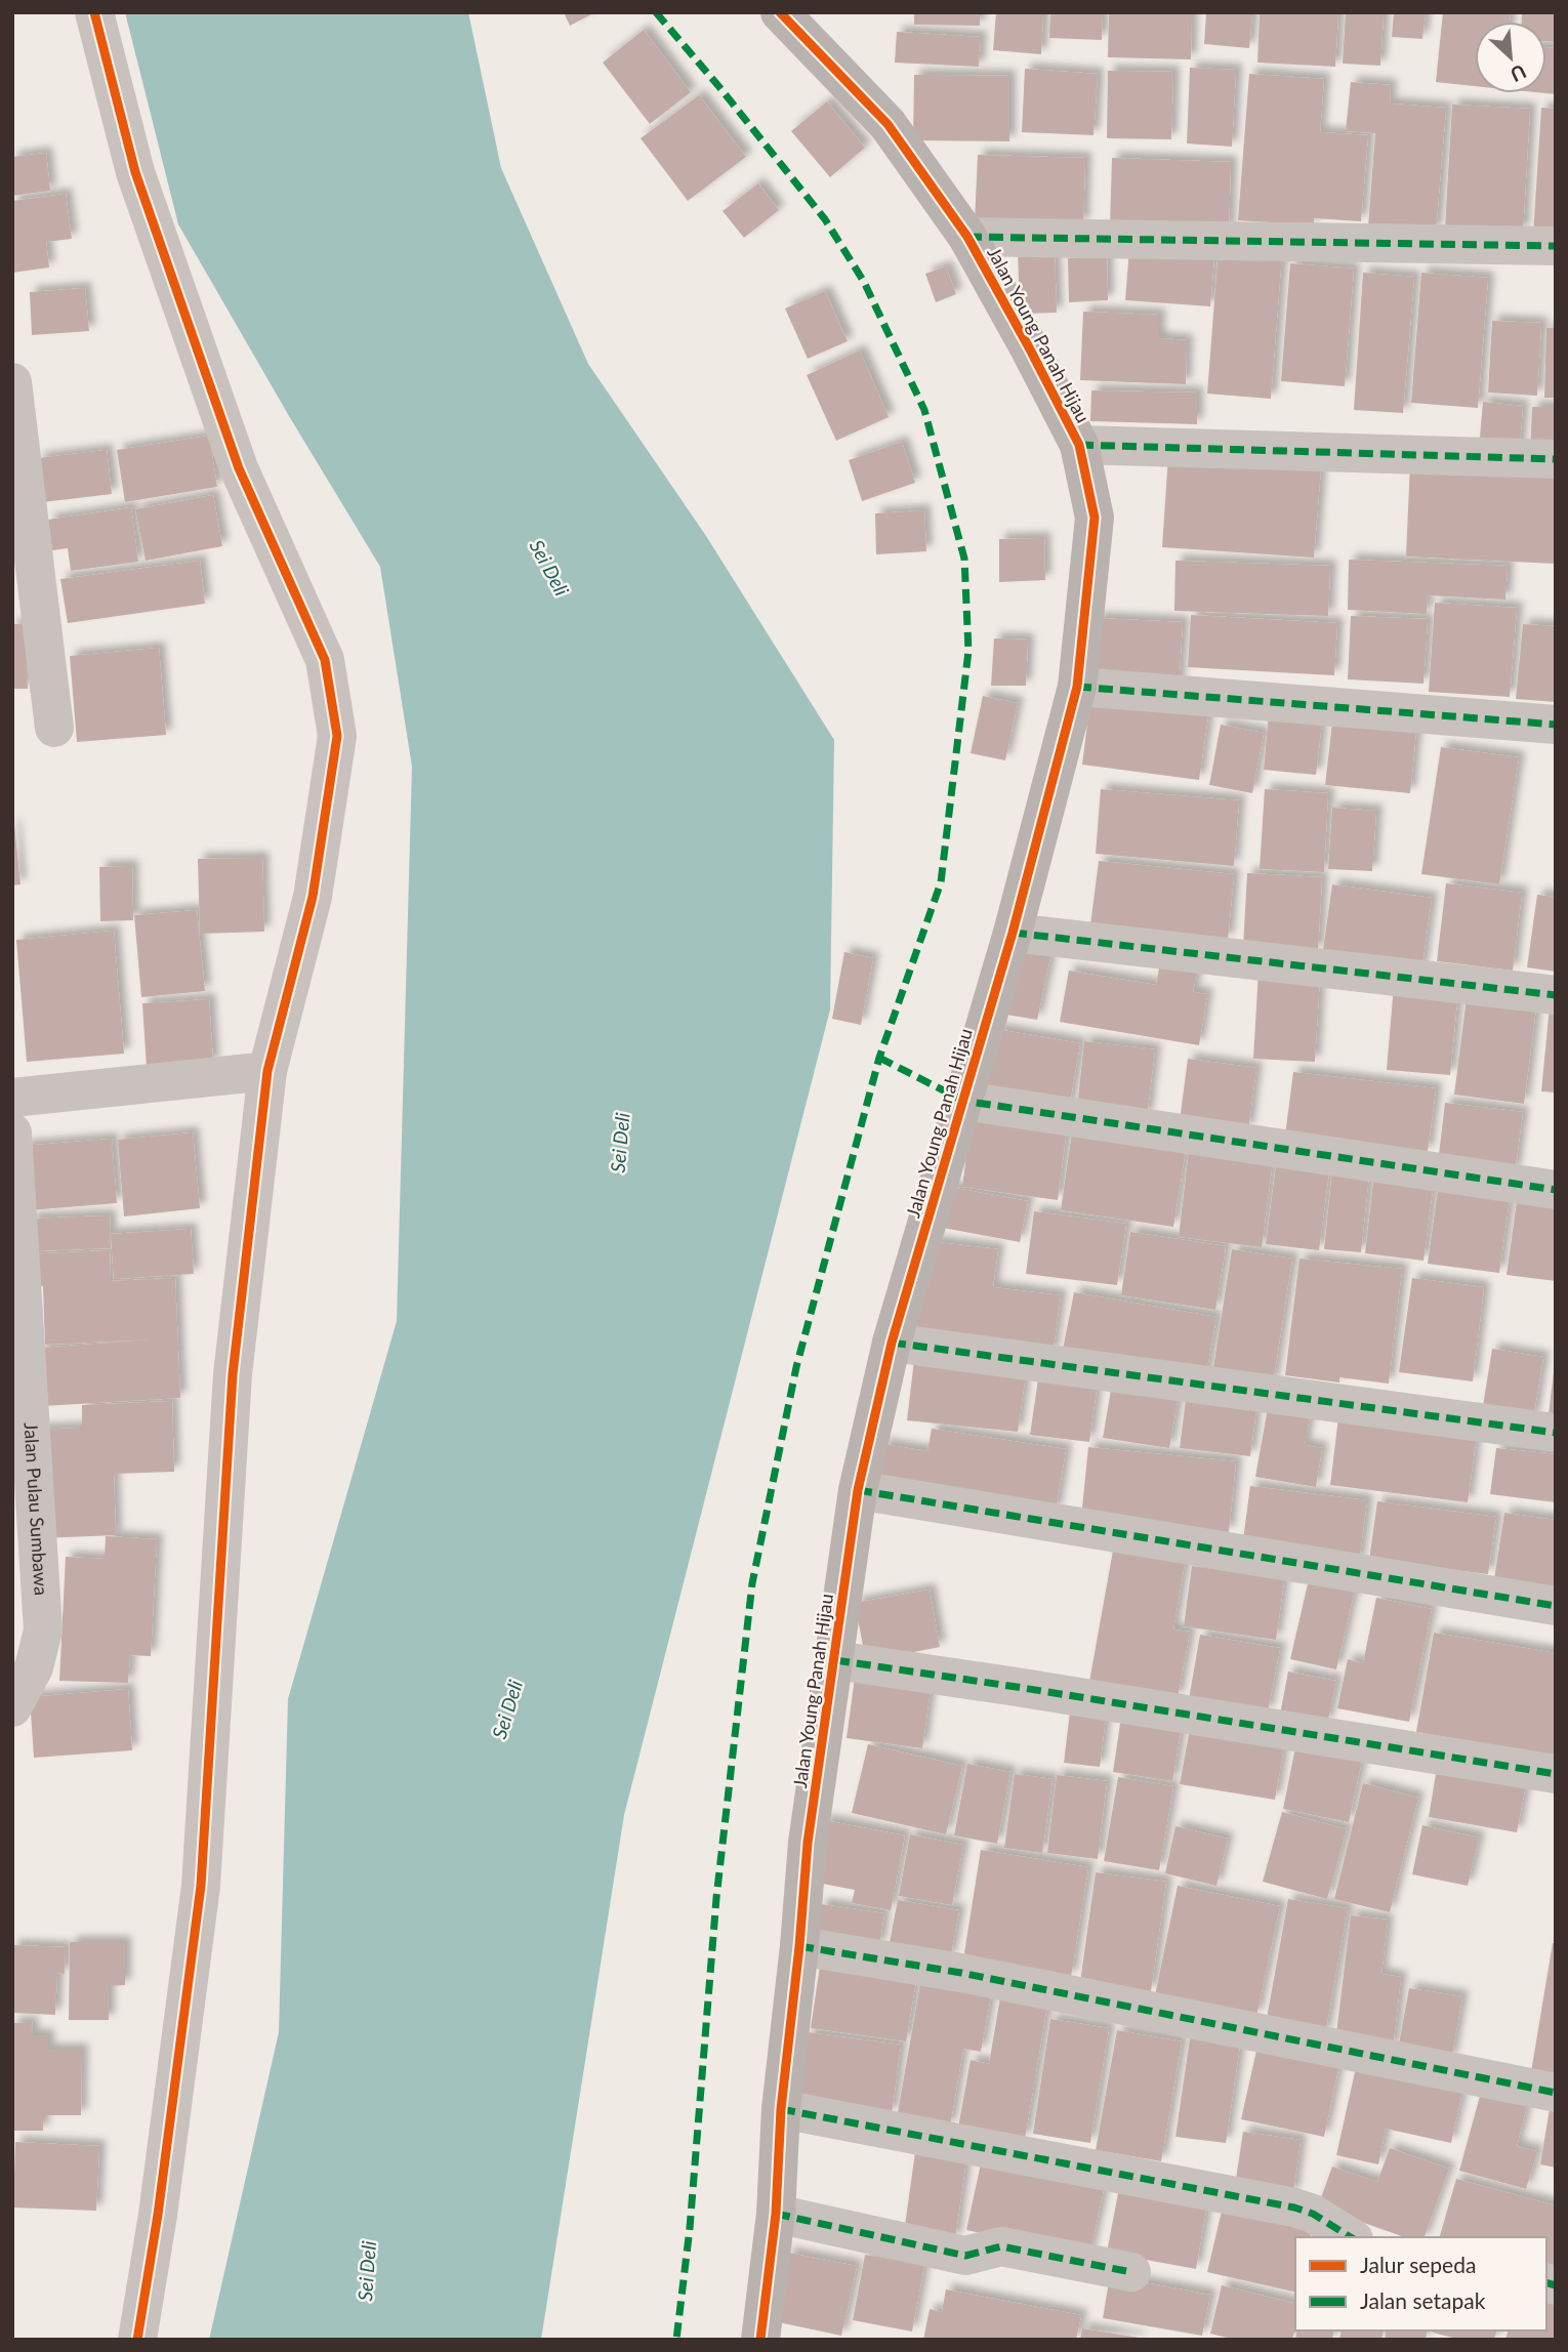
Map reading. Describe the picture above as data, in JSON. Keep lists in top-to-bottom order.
{
  "streets": {
    "street": ["Jalan Young Panah Hijau", "Jalan Pulau Sumbawa"]
  },
  "water": ["Sei Deli"],
  "legend": ["Jalur sepeda", "Jalan setapak"],
  "north": "bottom right"
}
